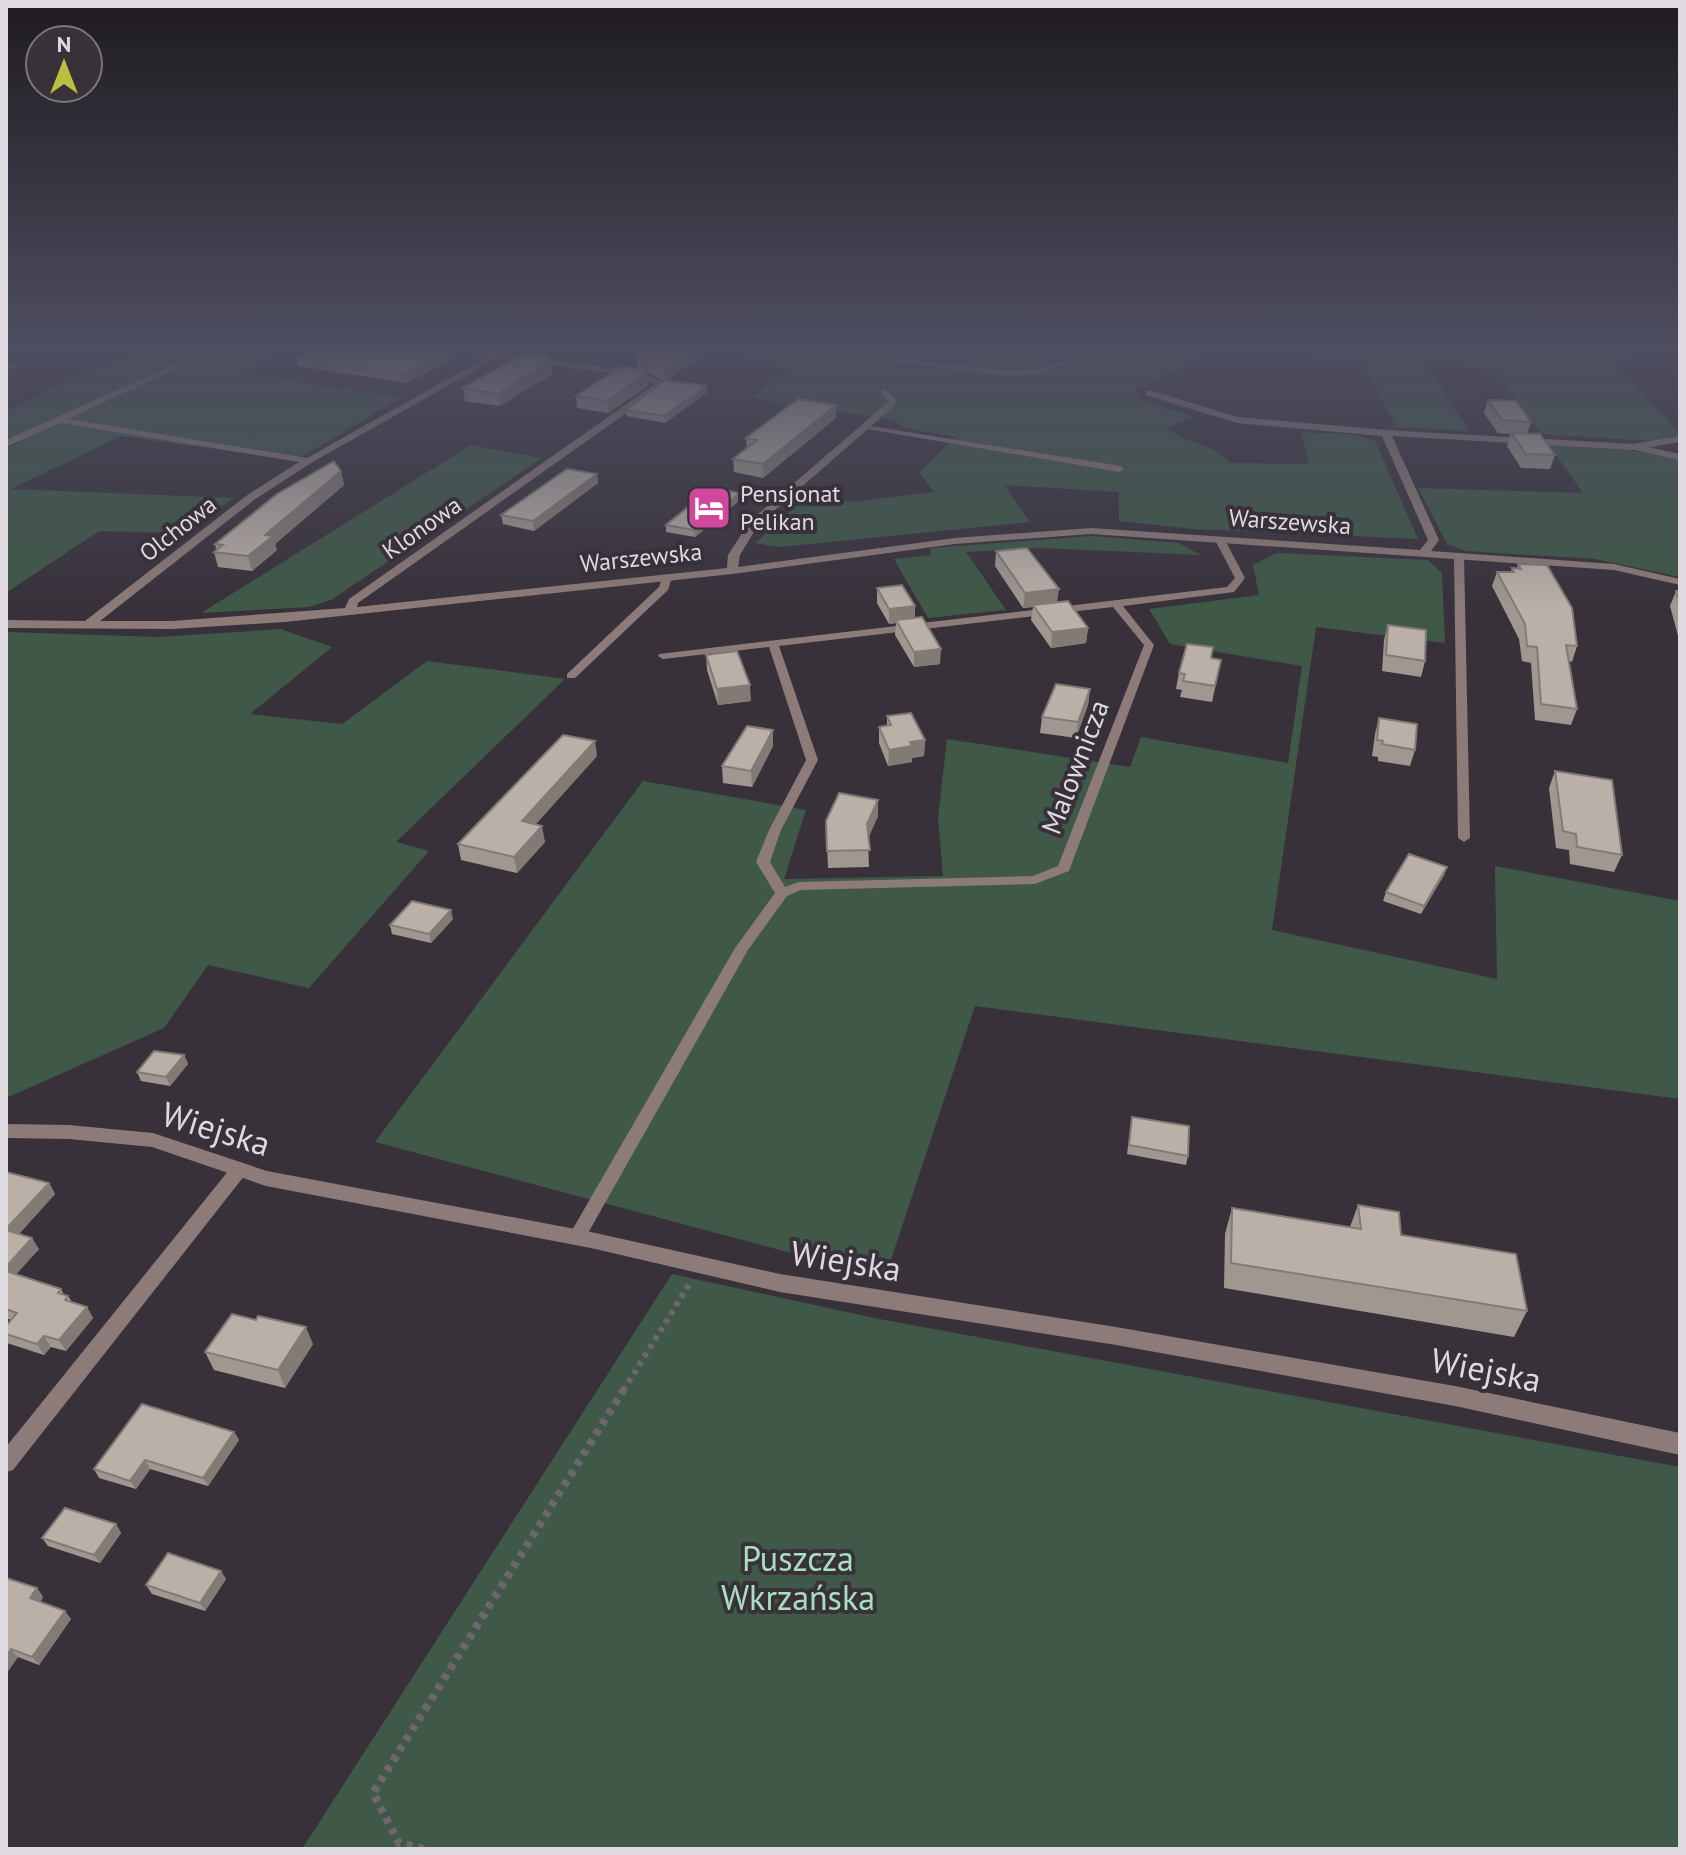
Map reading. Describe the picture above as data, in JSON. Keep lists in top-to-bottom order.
{
  "streets": {
    "street": [
      "Warszewska",
      "Klonowa",
      "Olchowa",
      "Wiejska"
    ],
    "lane": ["Malownicza"]
  },
  "crossings": [
    ["Warszewska", "Klonowa"],
    ["Warszewska", "Olchowa"]
  ],
  "parks": ["Puszcza Wkrzańska"],
  "places": {
    "hotel": ["Pensjonat Pelikan"]
  },
  "north": "top"
}
